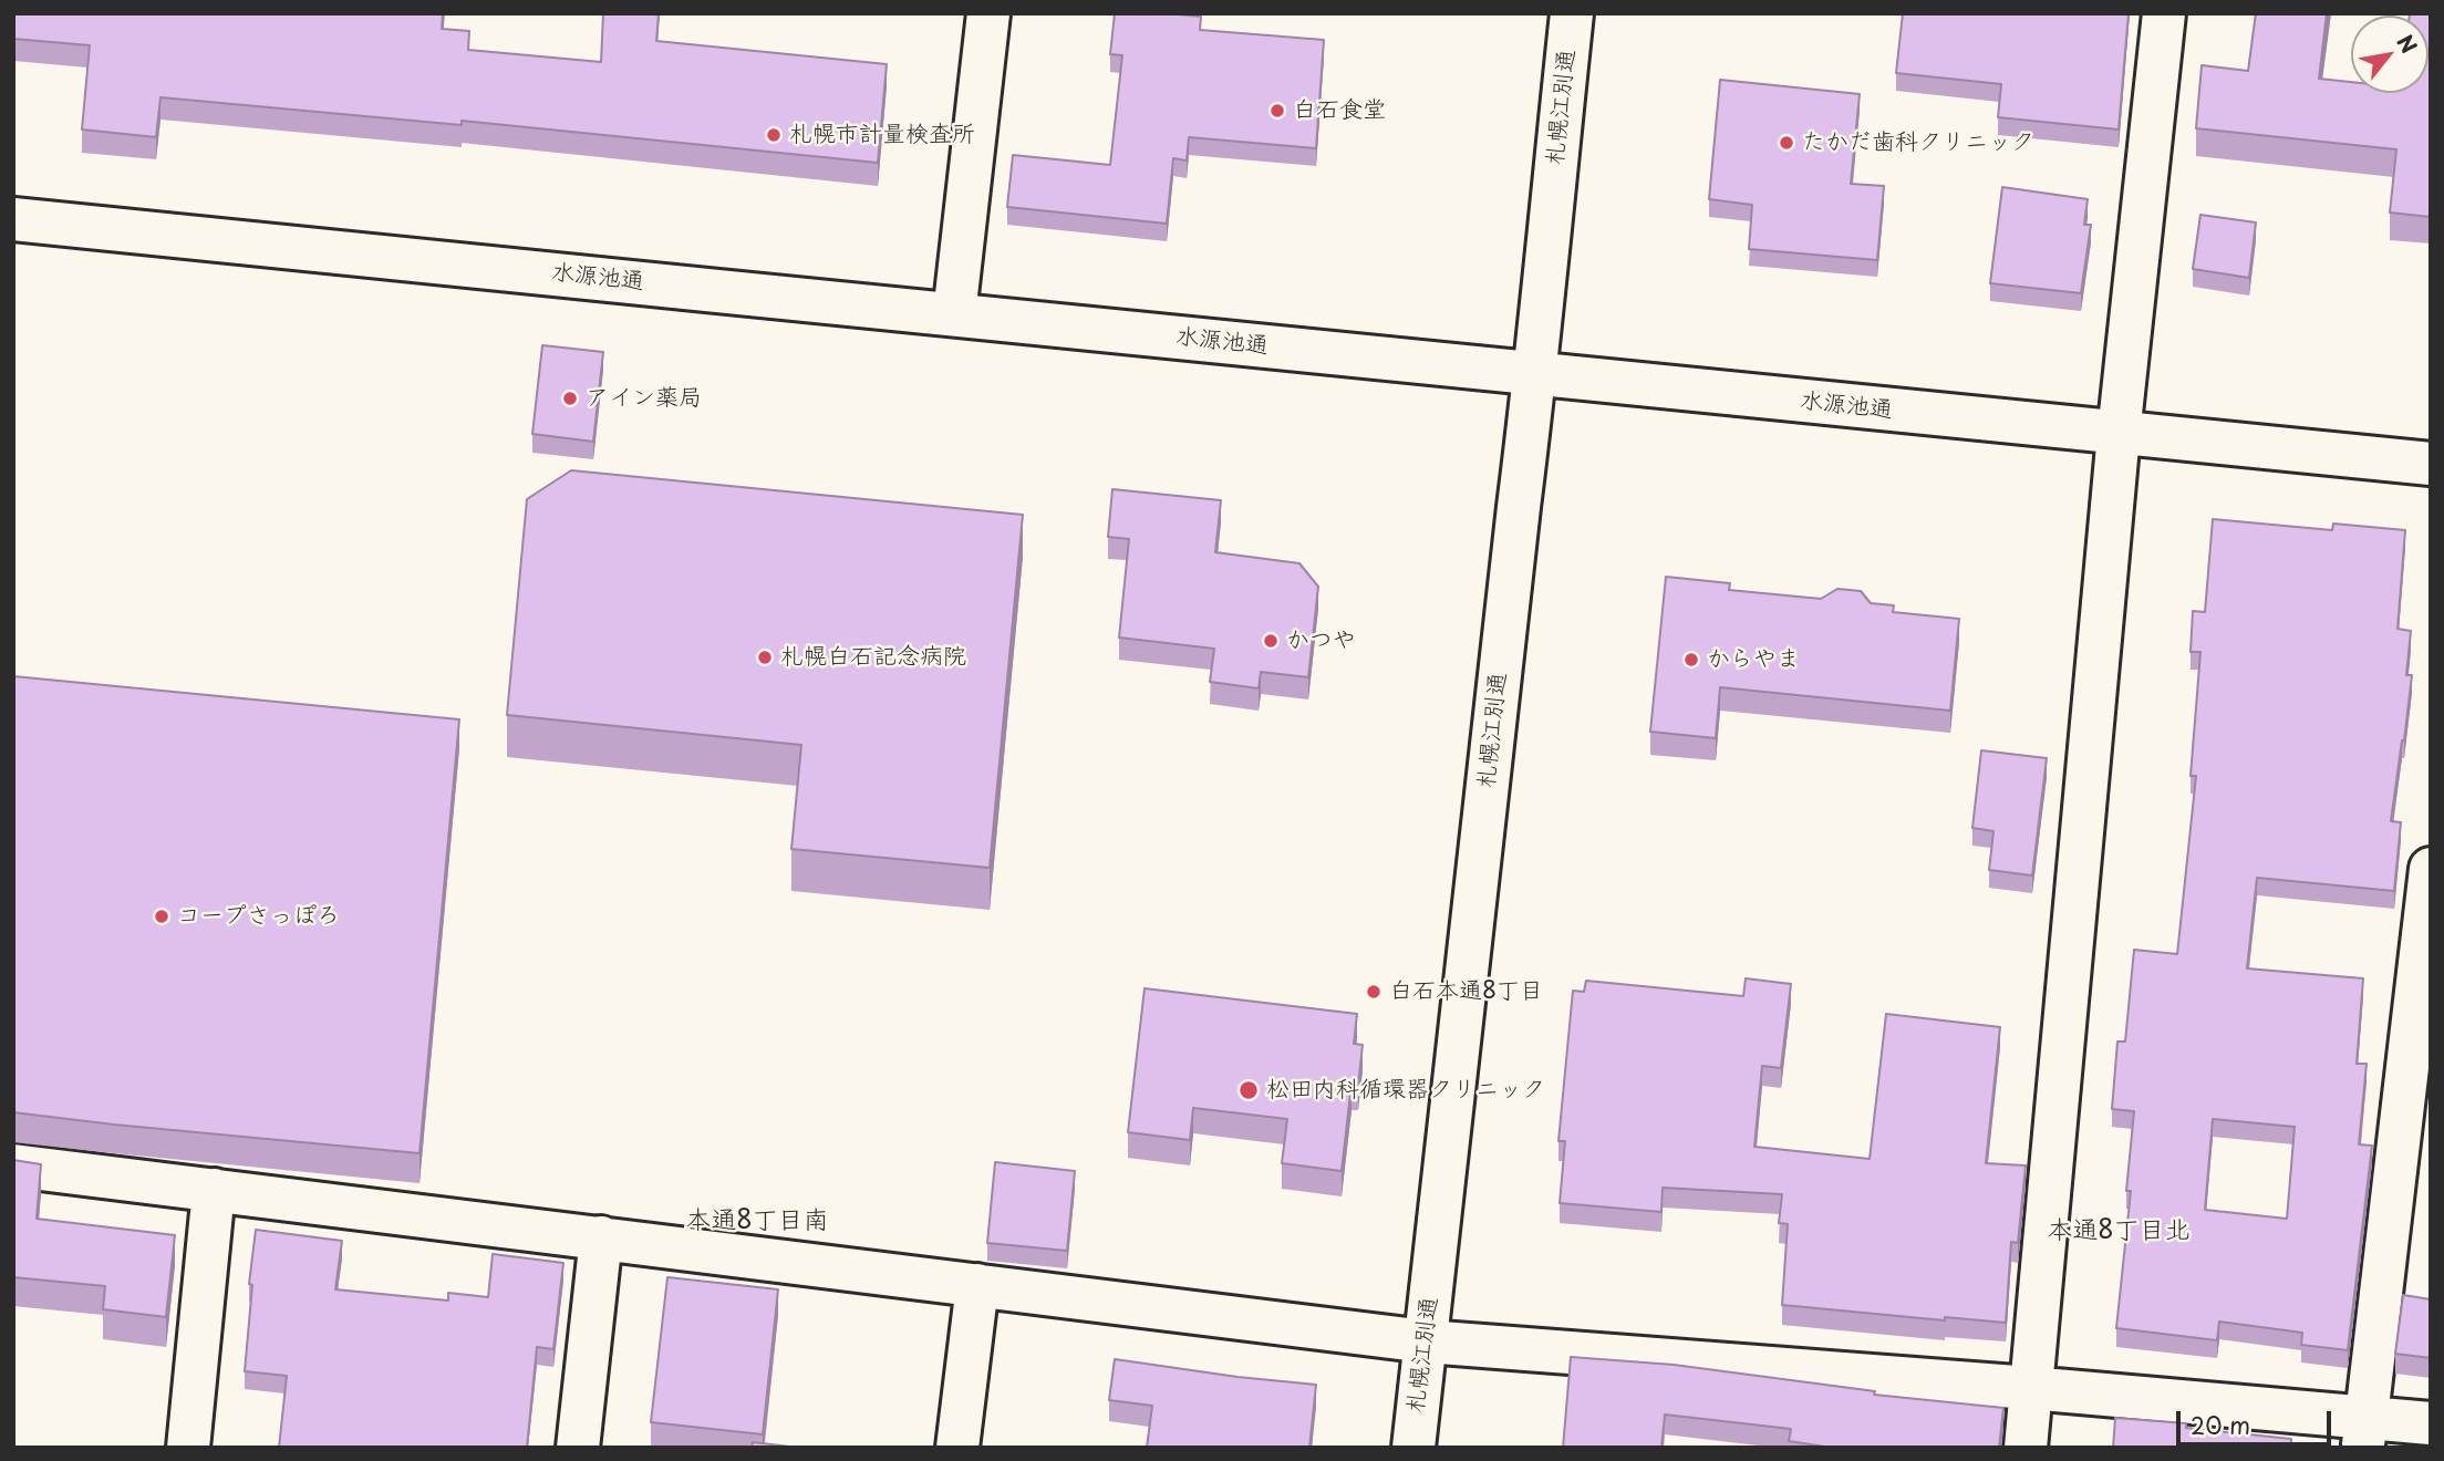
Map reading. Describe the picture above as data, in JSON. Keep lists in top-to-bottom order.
{
  "streets": {
    "main road": ["札幌江別通", "水源池通"]
  },
  "crossings": [
    ["札幌江別通", "水源池通"]
  ],
  "districts": ["本通8丁目南", "本通8丁目北"],
  "places": [
    "白石食堂",
    "札幌市計量検査所",
    "たかだ歯科クリニック",
    "アイン薬局",
    "かつや",
    "札幌白石記念病院",
    "からやま",
    "コープさっぽろ",
    "白石本通8丁目",
    "松田内科循環器クリニック"
  ],
  "scale_bar": "20 m",
  "north": "top right"
}
